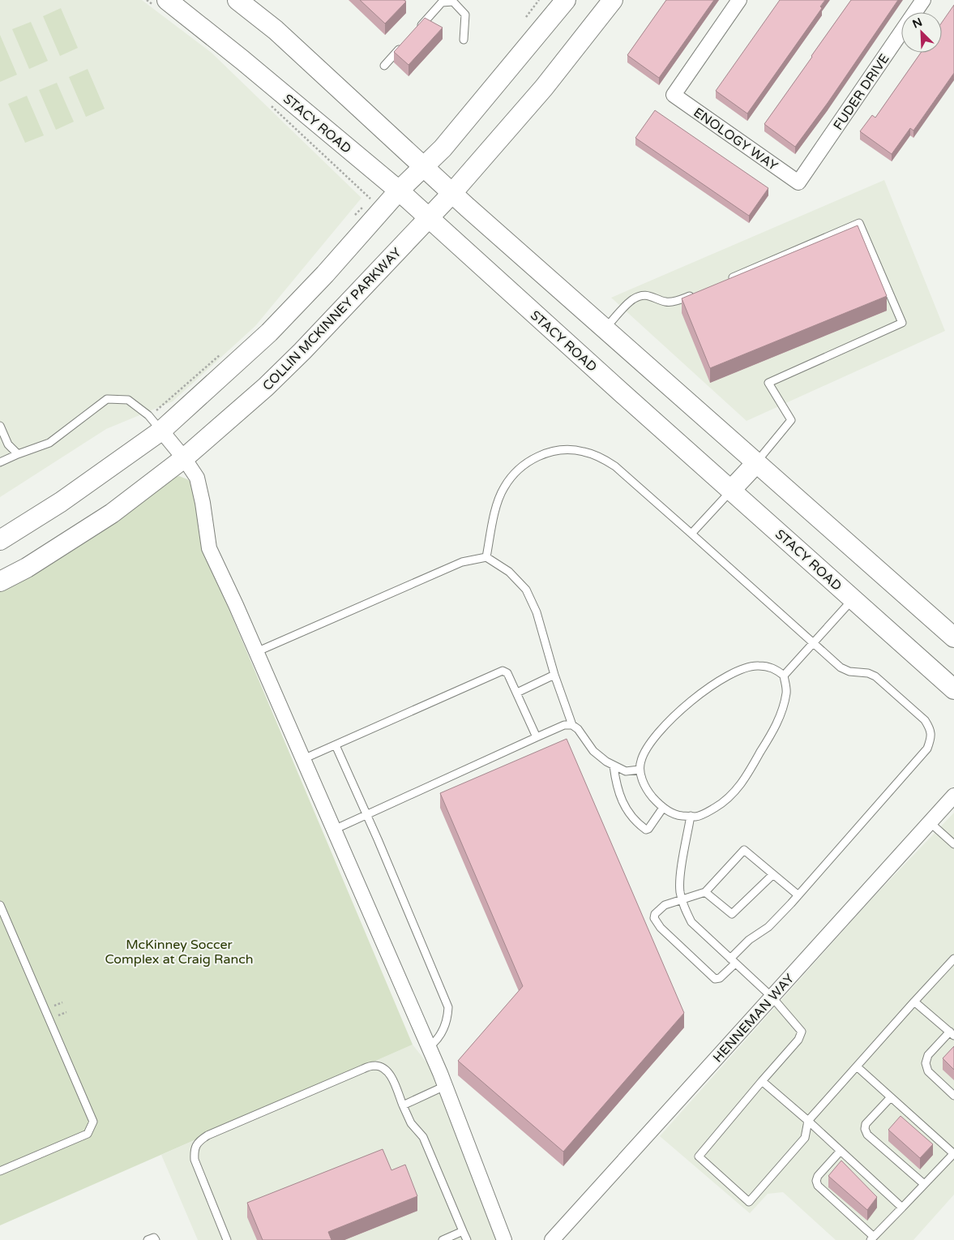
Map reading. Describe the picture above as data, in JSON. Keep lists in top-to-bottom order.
{
  "streets": {
    "main road": ["STACY ROAD", "COLLIN MCKINNEY PARKWAY"],
    "street": ["FUDER DRIVE", "ENOLOGY WAY", "HENNEMAN WAY"]
  },
  "crossings": [
    ["FUDER DRIVE", "ENOLOGY WAY"],
    ["STACY ROAD", "COLLIN MCKINNEY PARKWAY"]
  ],
  "parks": ["McKinney Soccer Complex at Craig Ranch"],
  "north": "top left"
}
